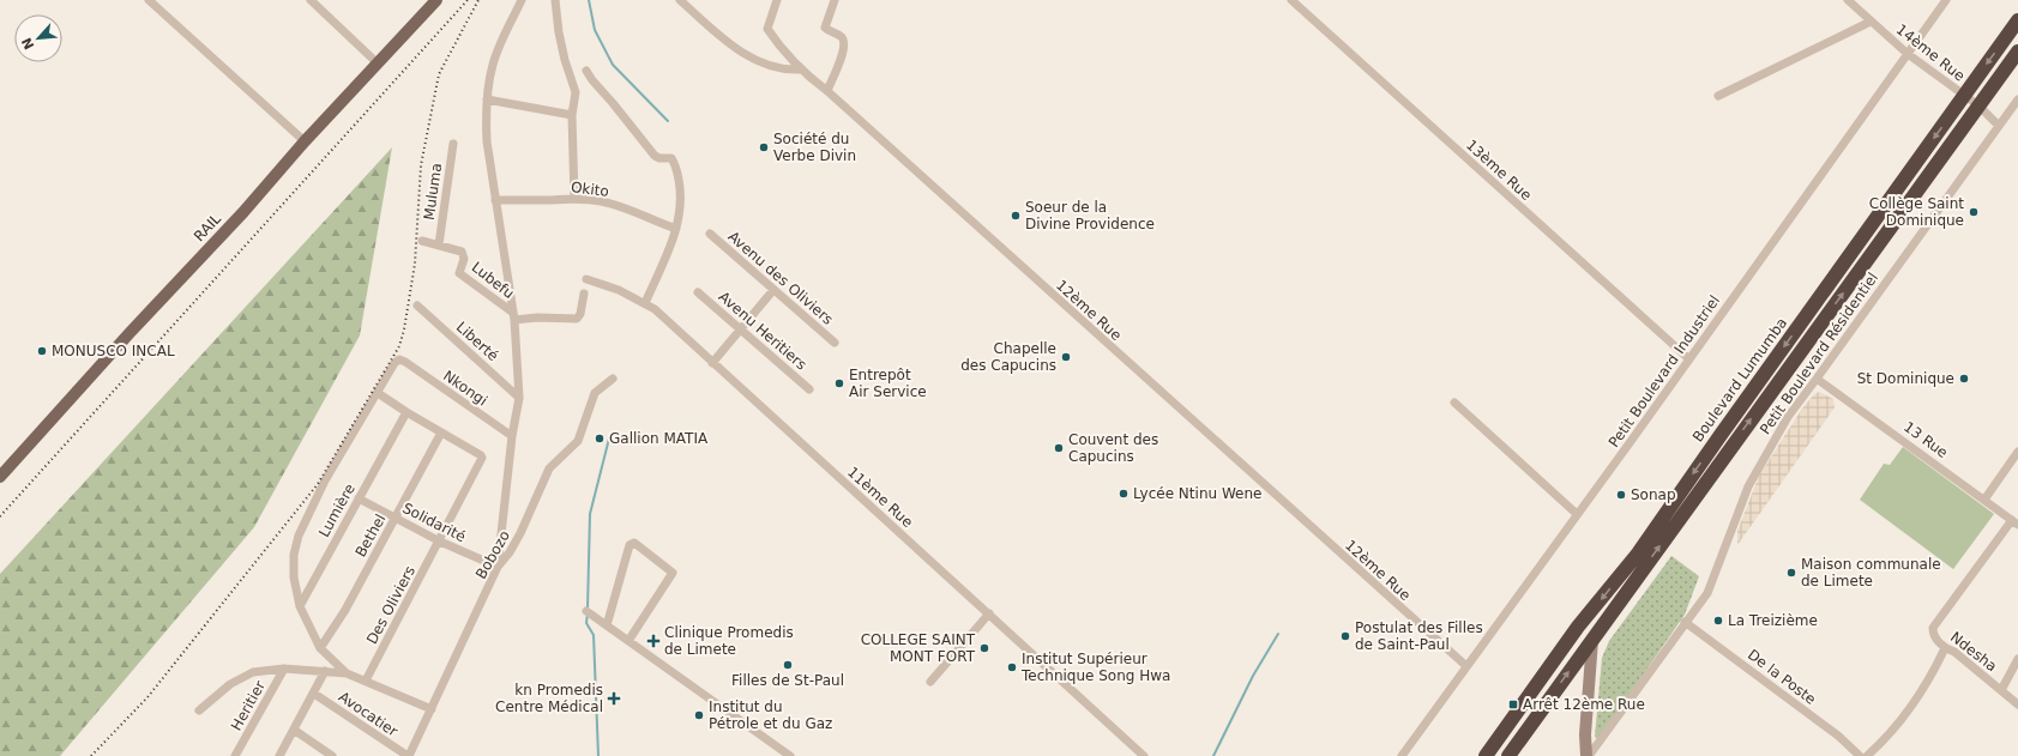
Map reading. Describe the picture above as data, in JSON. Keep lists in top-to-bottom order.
{
  "streets": {
    "highway": ["Boulevard Lumumba"],
    "main road": ["RAIL"],
    "street": [
      "14ème Rue",
      "13ème Rue",
      "Okito",
      "Muluma",
      "Avenu des Oliviers",
      "Lubefu",
      "12ème Rue",
      "Avenu Heritiers",
      "Liberté",
      "Petit Boulevard Résidentiel",
      "Petit Boulevard Industriel",
      "Nkongi",
      "13 Rue",
      "11ème Rue",
      "Lumière",
      "Solidarité",
      "Bethel",
      "Bobozo",
      "Des Oliviers",
      "Ndesha",
      "De la Poste",
      "Heritier",
      "Avocatier"
    ]
  },
  "crossings": [
    ["14ème Rue", "Petit Boulevard Résidentiel"],
    ["14ème Rue", "Petit Boulevard Industriel"],
    ["14ème Rue", "Boulevard Lumumba"],
    ["13ème Rue", "Petit Boulevard Industriel"],
    ["Muluma", "Lubefu"],
    ["12ème Rue", "Petit Boulevard Industriel"],
    ["Petit Boulevard Résidentiel", "13 Rue"],
    ["Petit Boulevard Résidentiel", "De la Poste"],
    ["13 Rue", "Ndesha"],
    ["Lumière", "Solidarité"],
    ["Solidarité", "Bethel"],
    ["Solidarité", "Bobozo"],
    ["Solidarité", "Des Oliviers"],
    ["Bobozo", "Avocatier"]
  ],
  "places": {
    "other": [
      "Société du Verbe Divin",
      "Collège Saint Dominique",
      "Soeur de la Divine Providence",
      "MONUSCO INCAL",
      "Chapelle des Capucins",
      "St Dominique",
      "Entrepôt Air Service",
      "Gallion MATIA",
      "Couvent des Capucins",
      "Lycée Ntinu Wene",
      "Sonap",
      "Maison communale de Limete",
      "La Treizième",
      "Postulat des Filles de Saint-Paul",
      "COLLEGE SAINT MONT FORT",
      "Filles de St-Paul",
      "Institut Supérieur Technique Song Hwa",
      "Institut du Pétrole et du Gaz"
    ],
    "health": ["Clinique Promedis de Limete", "kn Promedis Centre Médical"],
    "transit": ["Arrêt 12ème Rue"]
  },
  "north": "bottom left"
}
